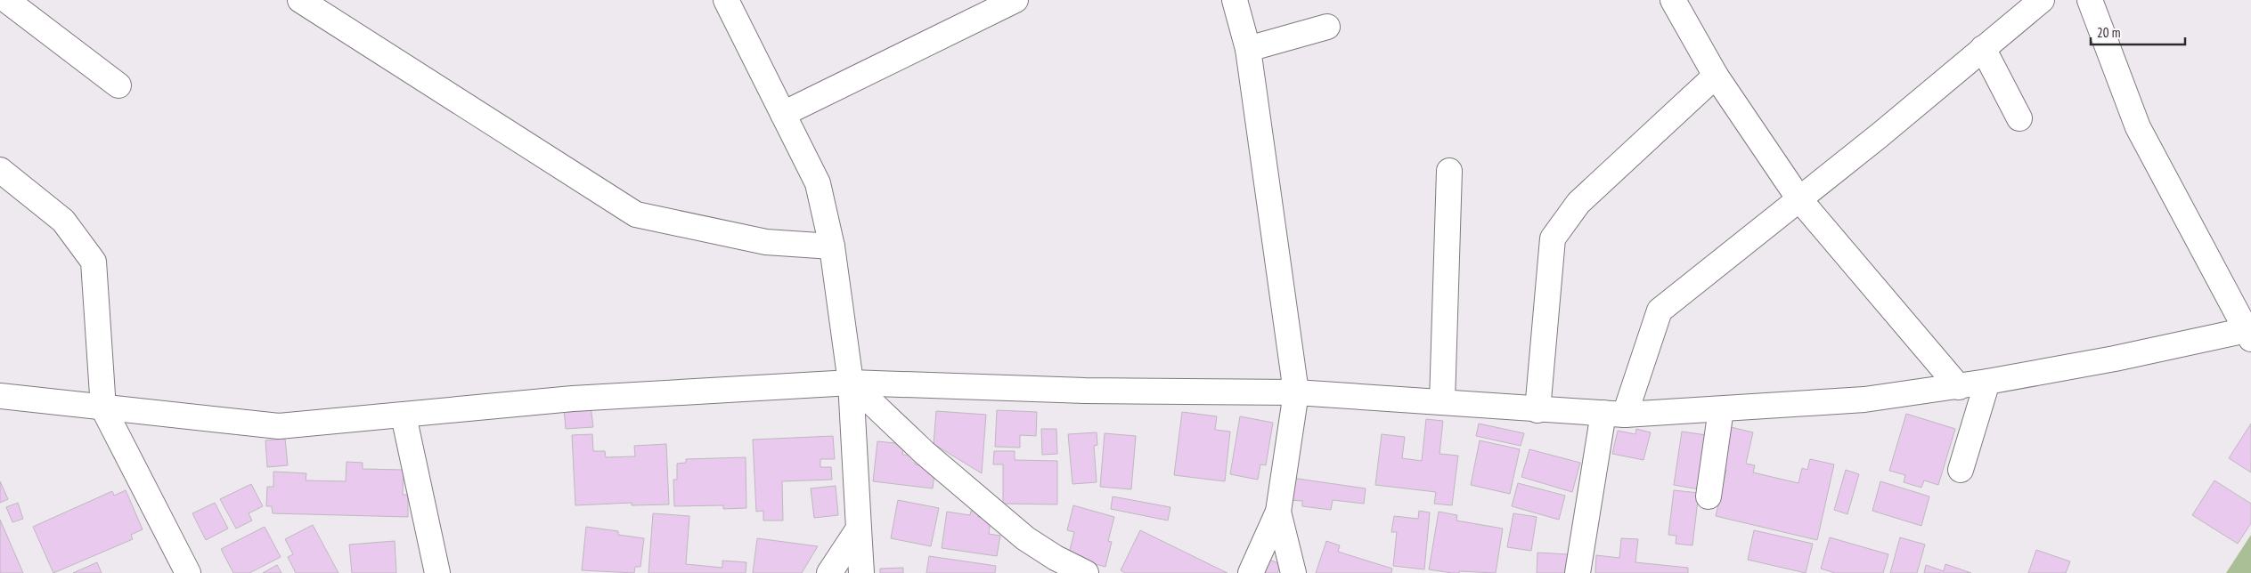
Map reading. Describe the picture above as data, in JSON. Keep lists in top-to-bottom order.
{
  "scale_bar": "20 m"
}
